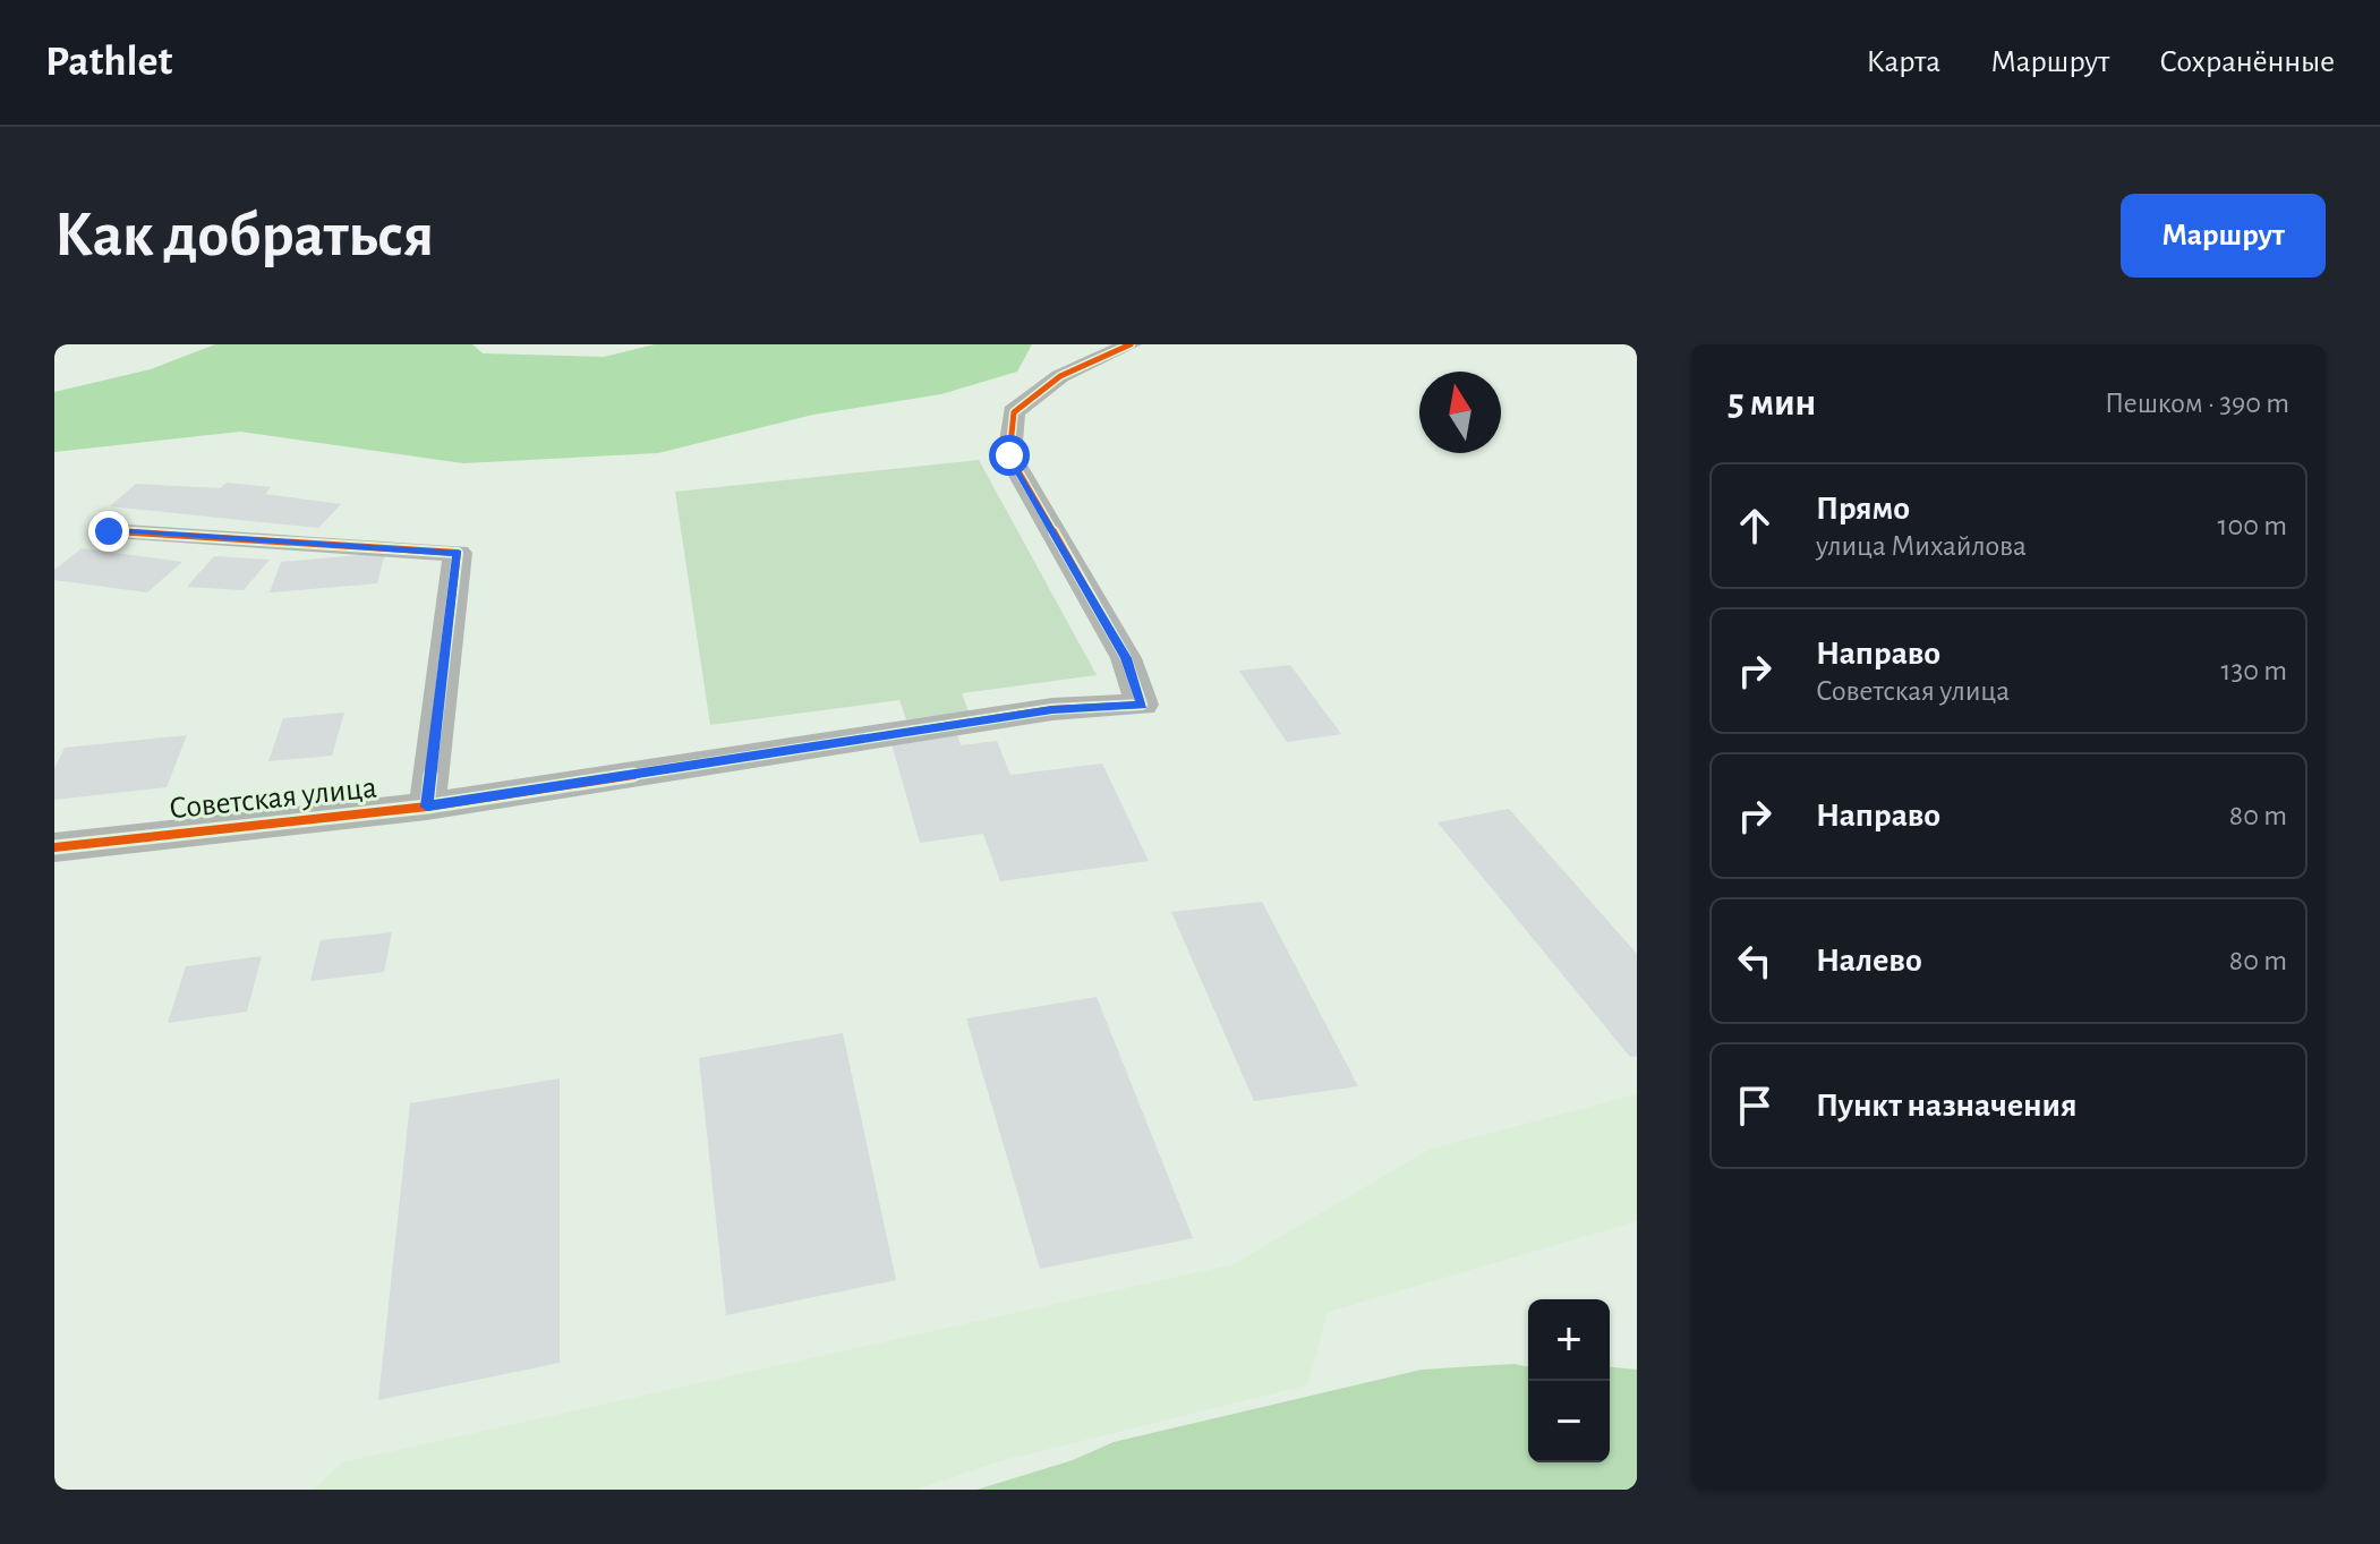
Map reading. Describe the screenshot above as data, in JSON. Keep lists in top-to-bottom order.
{
  "streets": {
    "street": ["Советская улица"]
  },
  "north": "top",
  "page": {
    "header": "Pathlet",
    "nav": ["Карта", "Маршрут", "Сохранённые"],
    "buttons": "Маршрут",
    "title": "Как добраться",
    "heading": ["5 мин", "Пешком · 390 m"],
    "list": [
      ["Прямо", "улица Михайлова", "100 m"],
      ["Направо", "Советская улица", "130 m"],
      ["Направо", "80 m"],
      ["Налево", "80 m"],
      "Пункт назначения"
    ],
    "map_buttons": ["+", "−"]
  }
}
